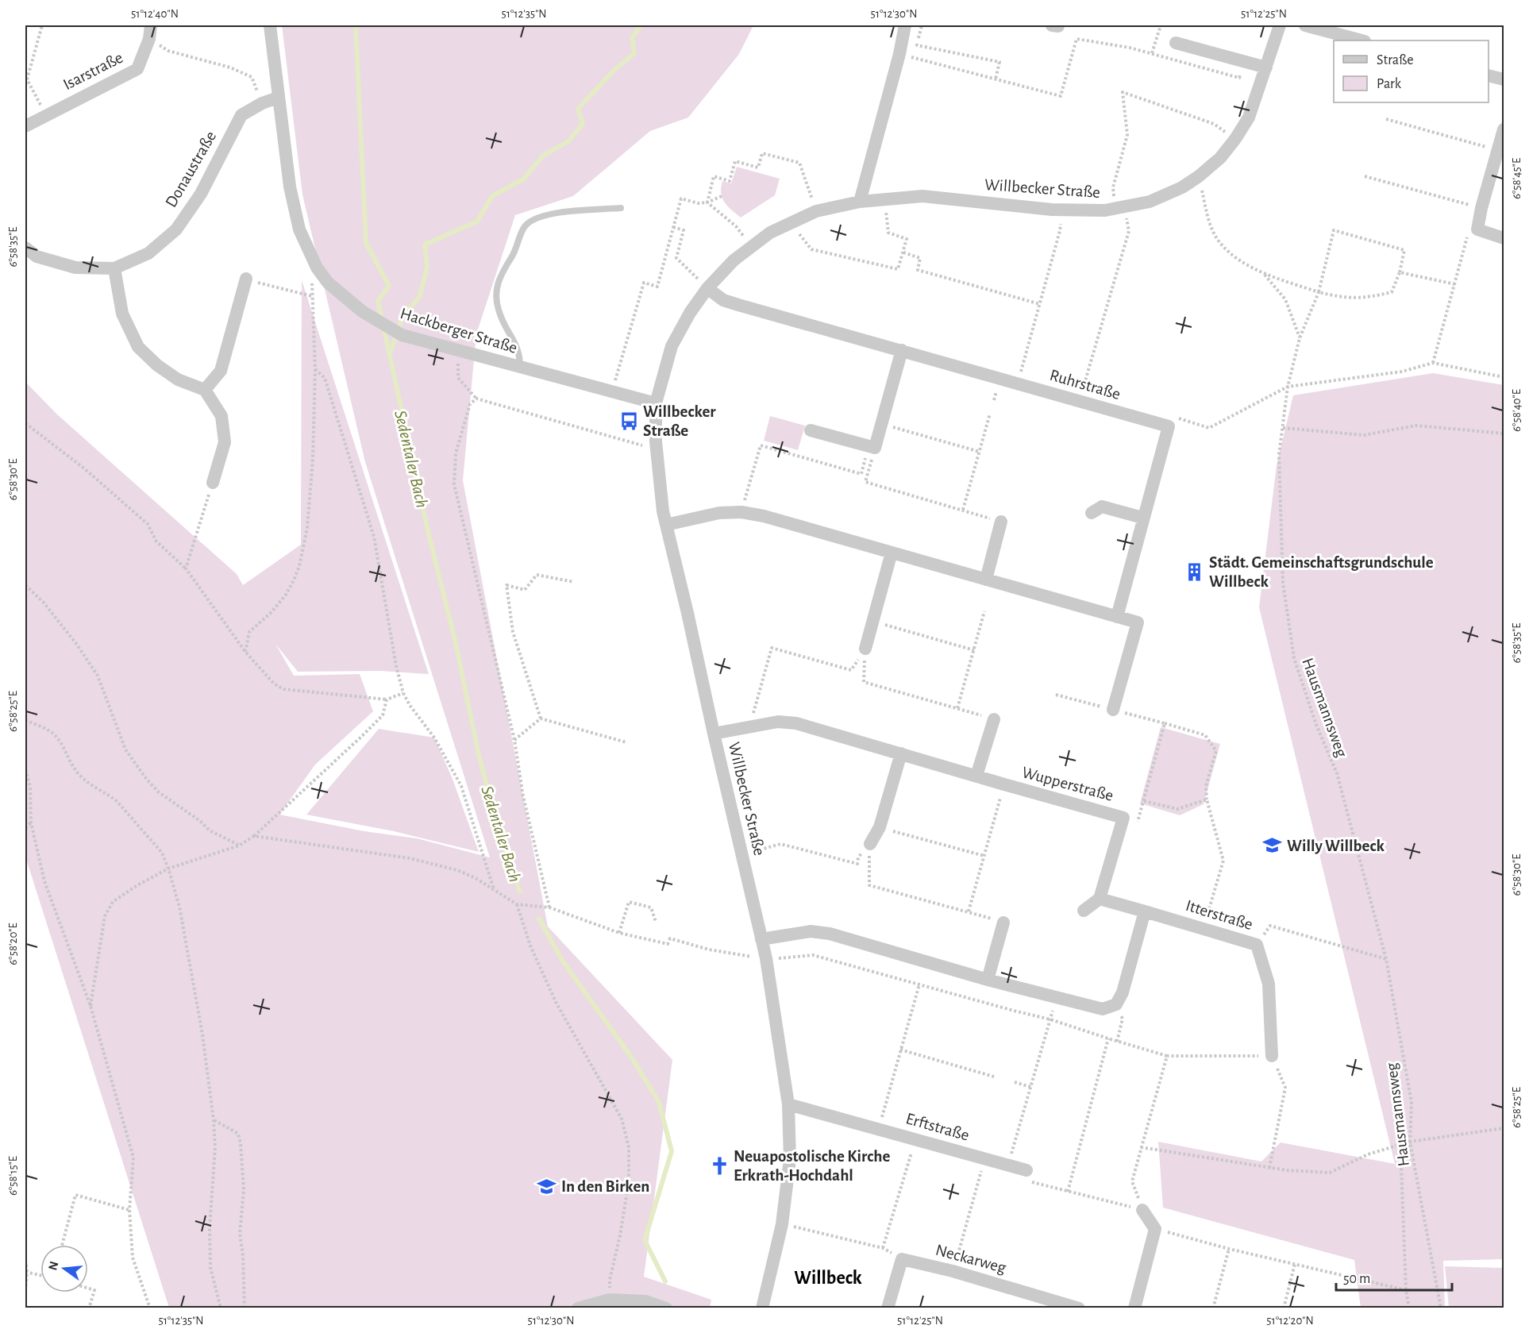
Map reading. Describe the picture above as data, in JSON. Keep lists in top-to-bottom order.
{
  "streets": {
    "street": [
      "Isarstraße",
      "Donaustraße",
      "Willbecker Straße",
      "Hackberger Straße",
      "Ruhrstraße",
      "Wupperstraße",
      "Itterstraße",
      "Erftstraße",
      "Neckarweg"
    ],
    "path": ["Hausmannsweg"]
  },
  "crossings": [
    ["Donaustraße", "Hackberger Straße"],
    ["Willbecker Straße", "Hackberger Straße"],
    ["Willbecker Straße", "Ruhrstraße"],
    ["Willbecker Straße", "Wupperstraße"],
    ["Willbecker Straße", "Erftstraße"]
  ],
  "districts": ["Willbeck"],
  "water": ["Sedentaler Bach"],
  "places": {
    "bus stop": ["Willbecker Straße"],
    "building": ["Städt. Gemeinschaftsgrundschule Willbeck"],
    "school or university": ["Willy Willbeck", "In den Birken"],
    "church": ["Neuapostolische Kirche Erkrath-Hochdahl"]
  },
  "legend": ["Straße", "Park"],
  "scale_bar": "50 m",
  "north": "left",
  "coordinates": [
    "51°12'40\"N",
    "51°12'35\"N",
    "51°12'30\"N",
    "51°12'25\"N",
    "6°58'45\"E",
    "6°58'35\"E",
    "6°58'40\"E",
    "6°58'30\"E",
    "6°58'25\"E",
    "6°58'20\"E",
    "6°58'15\"E",
    "51°12'20\"N"
  ]
}
